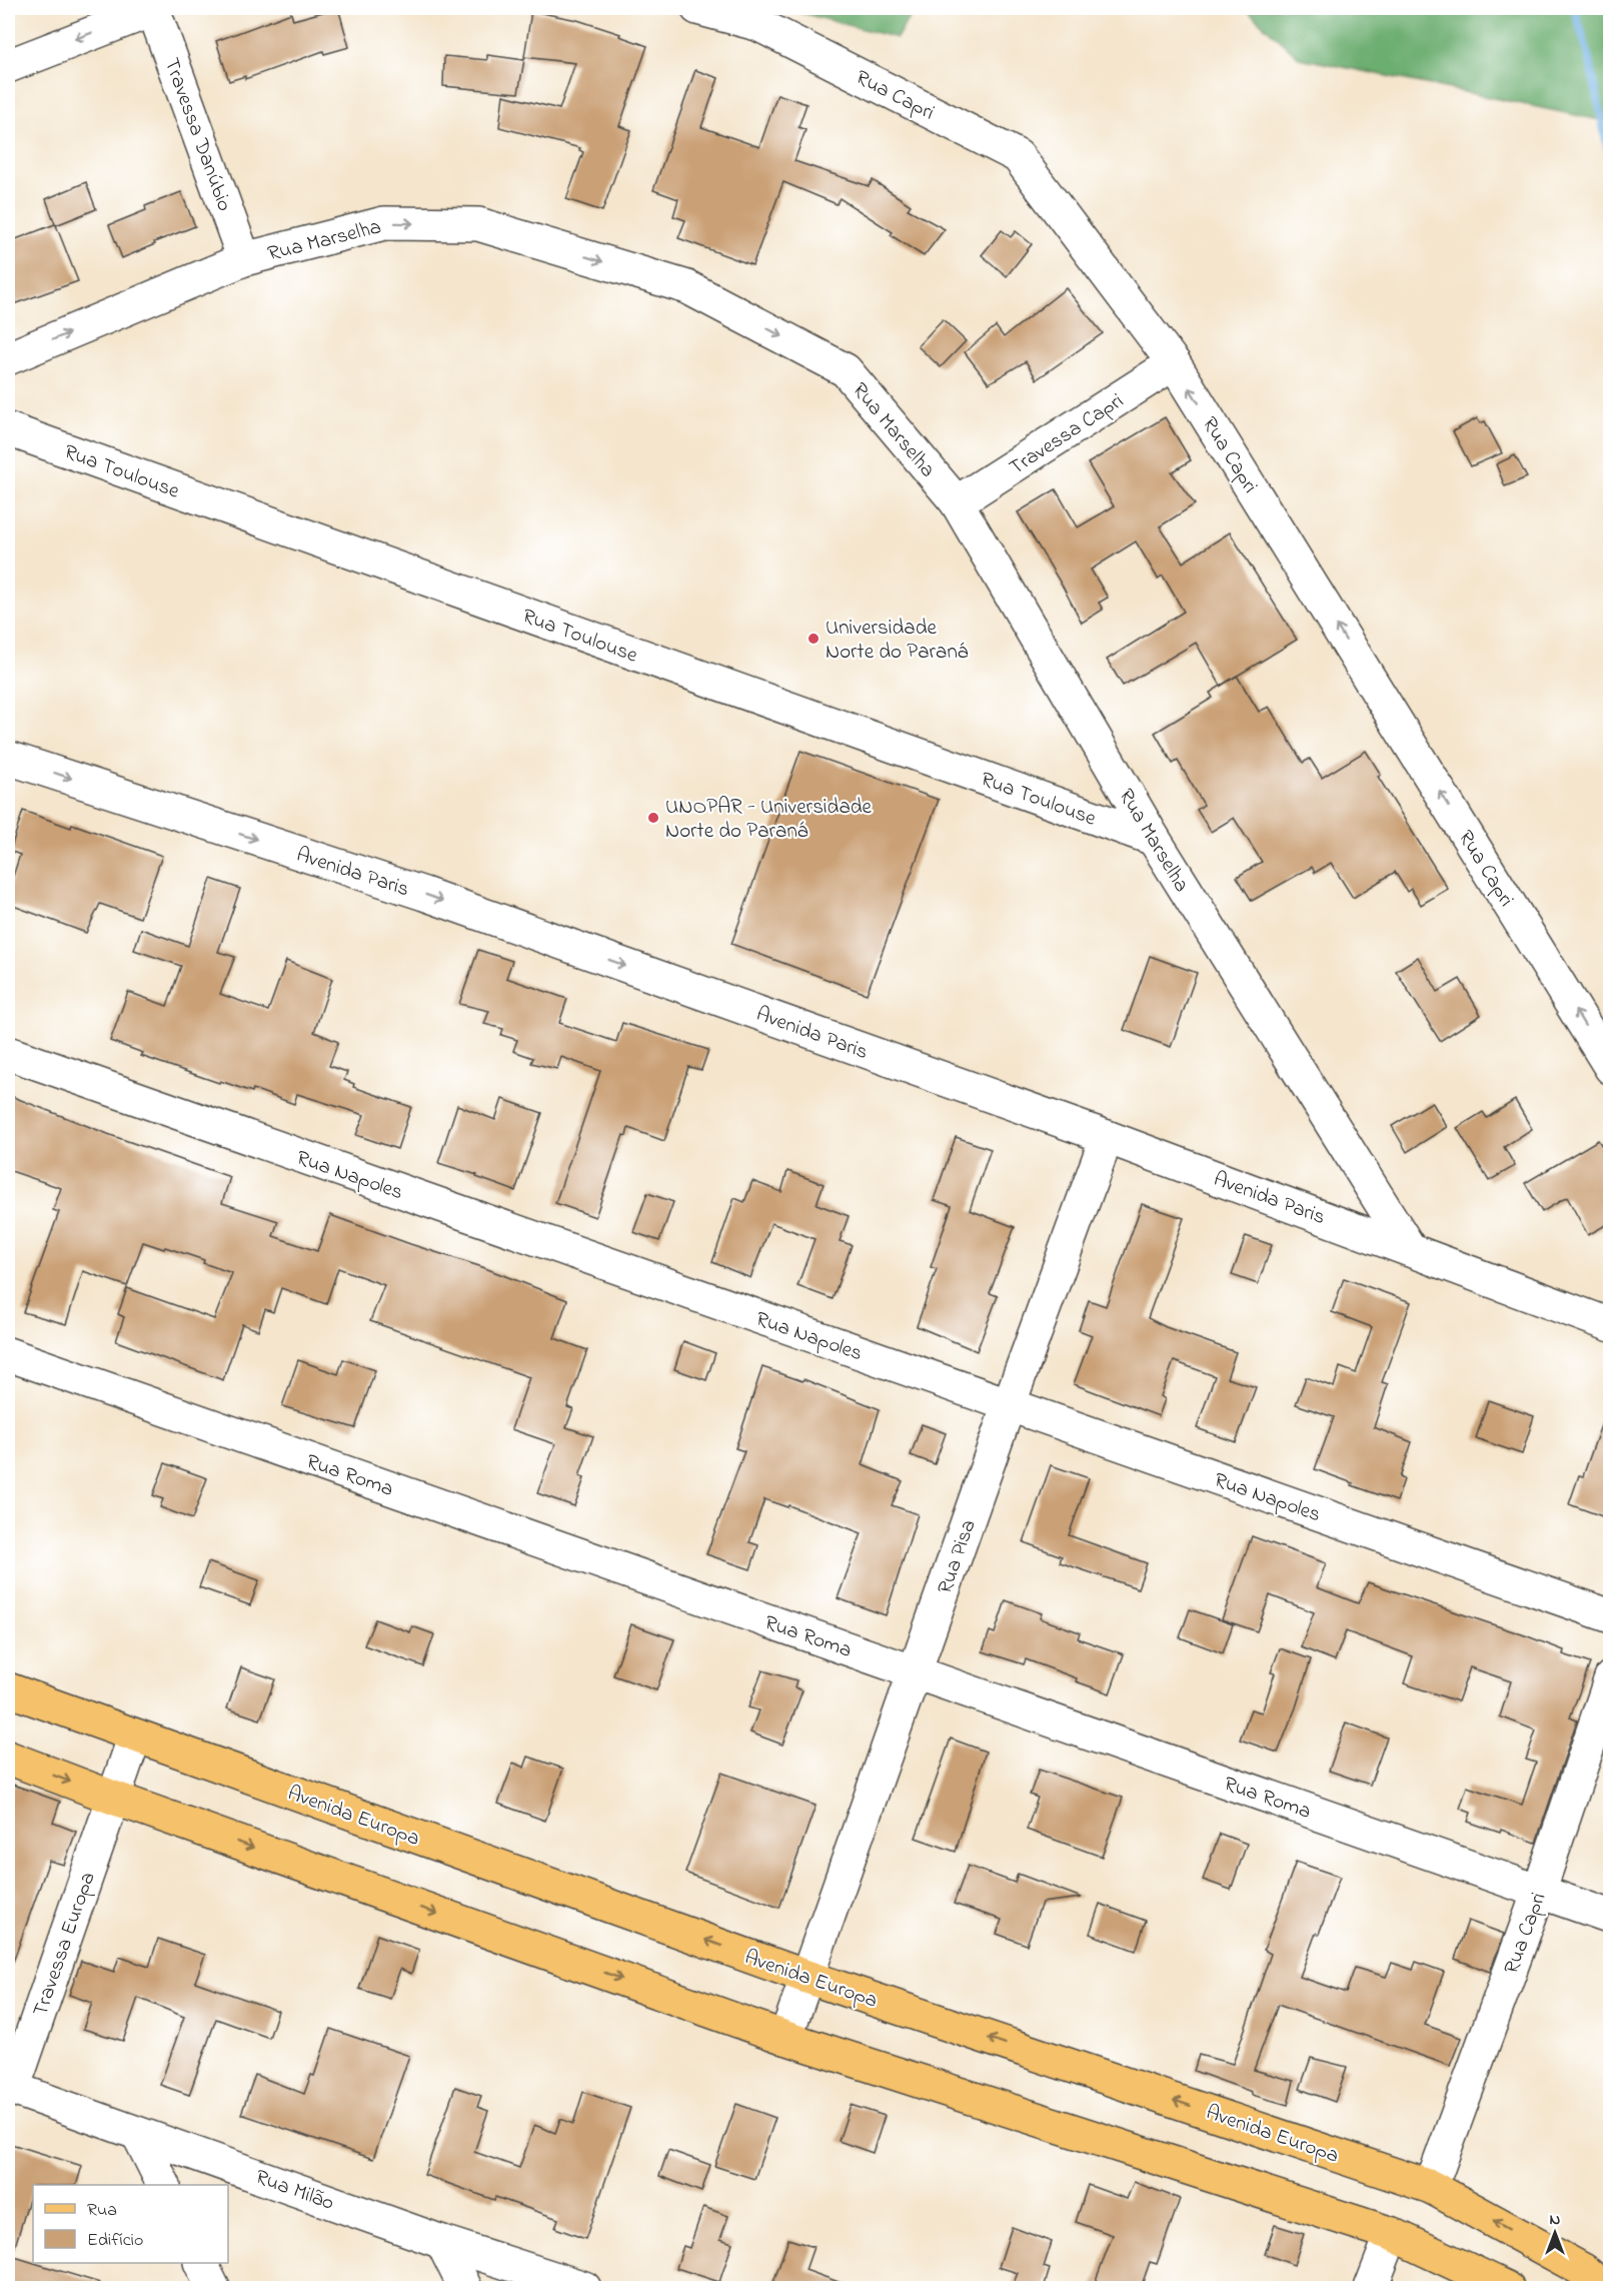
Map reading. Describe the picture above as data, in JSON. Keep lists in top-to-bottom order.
{
  "streets": {
    "main road": ["Avenida Europa"],
    "street": [
      "Rua Capri",
      "Travessa Danúbio",
      "Rua Marselha",
      "Travessa Capri",
      "Rua Toulouse",
      "Avenida Paris",
      "Rua Napoles",
      "Rua Roma",
      "Rua Pisa",
      "Travessa Europa",
      "Rua Milão"
    ]
  },
  "crossings": [
    ["Rua Capri", "Travessa Capri"],
    ["Rua Capri", "Rua Roma"],
    ["Rua Capri", "Avenida Europa"],
    ["Travessa Danúbio", "Rua Marselha"],
    ["Rua Marselha", "Travessa Capri"],
    ["Rua Marselha", "Rua Toulouse"],
    ["Rua Marselha", "Avenida Paris"],
    ["Avenida Paris", "Rua Pisa"],
    ["Rua Napoles", "Rua Pisa"],
    ["Rua Roma", "Rua Pisa"],
    ["Rua Pisa", "Avenida Europa"],
    ["Avenida Europa", "Travessa Europa"],
    ["Travessa Europa", "Rua Milão"]
  ],
  "one_way": ["Rua Capri", "Rua Marselha", "Avenida Paris"],
  "places": ["Universidade Norte do Paraná", "UNOPAR - Universidade Norte do Paraná"],
  "legend": ["Rua", "Edifício"],
  "north": "top"
}
